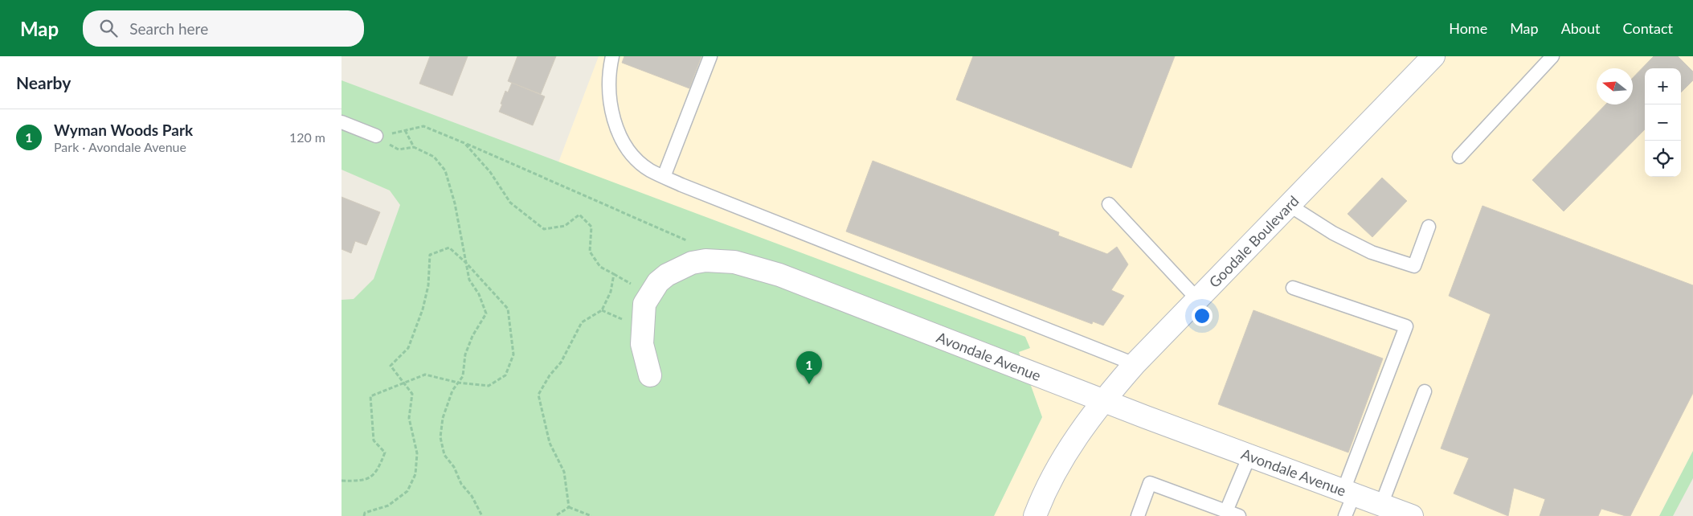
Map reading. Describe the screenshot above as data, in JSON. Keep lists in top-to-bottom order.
{
  "streets": {
    "street": ["Goodale Boulevard", "Avondale Avenue"]
  },
  "crossings": [
    ["Goodale Boulevard", "Avondale Avenue"]
  ],
  "north": "left",
  "page": {
    "header": "Map",
    "search": "Search here",
    "nav": [
      "Home",
      "Map",
      "About",
      "Contact"
    ],
    "heading": "Nearby",
    "map_buttons": ["+", "−"],
    "list": [
      {
        "mark": "1",
        "name": "Wyman Woods Park",
        "note": "Park · Avondale Avenue",
        "value": "120 m"
      }
    ],
    "pins": "1"
  }
}
